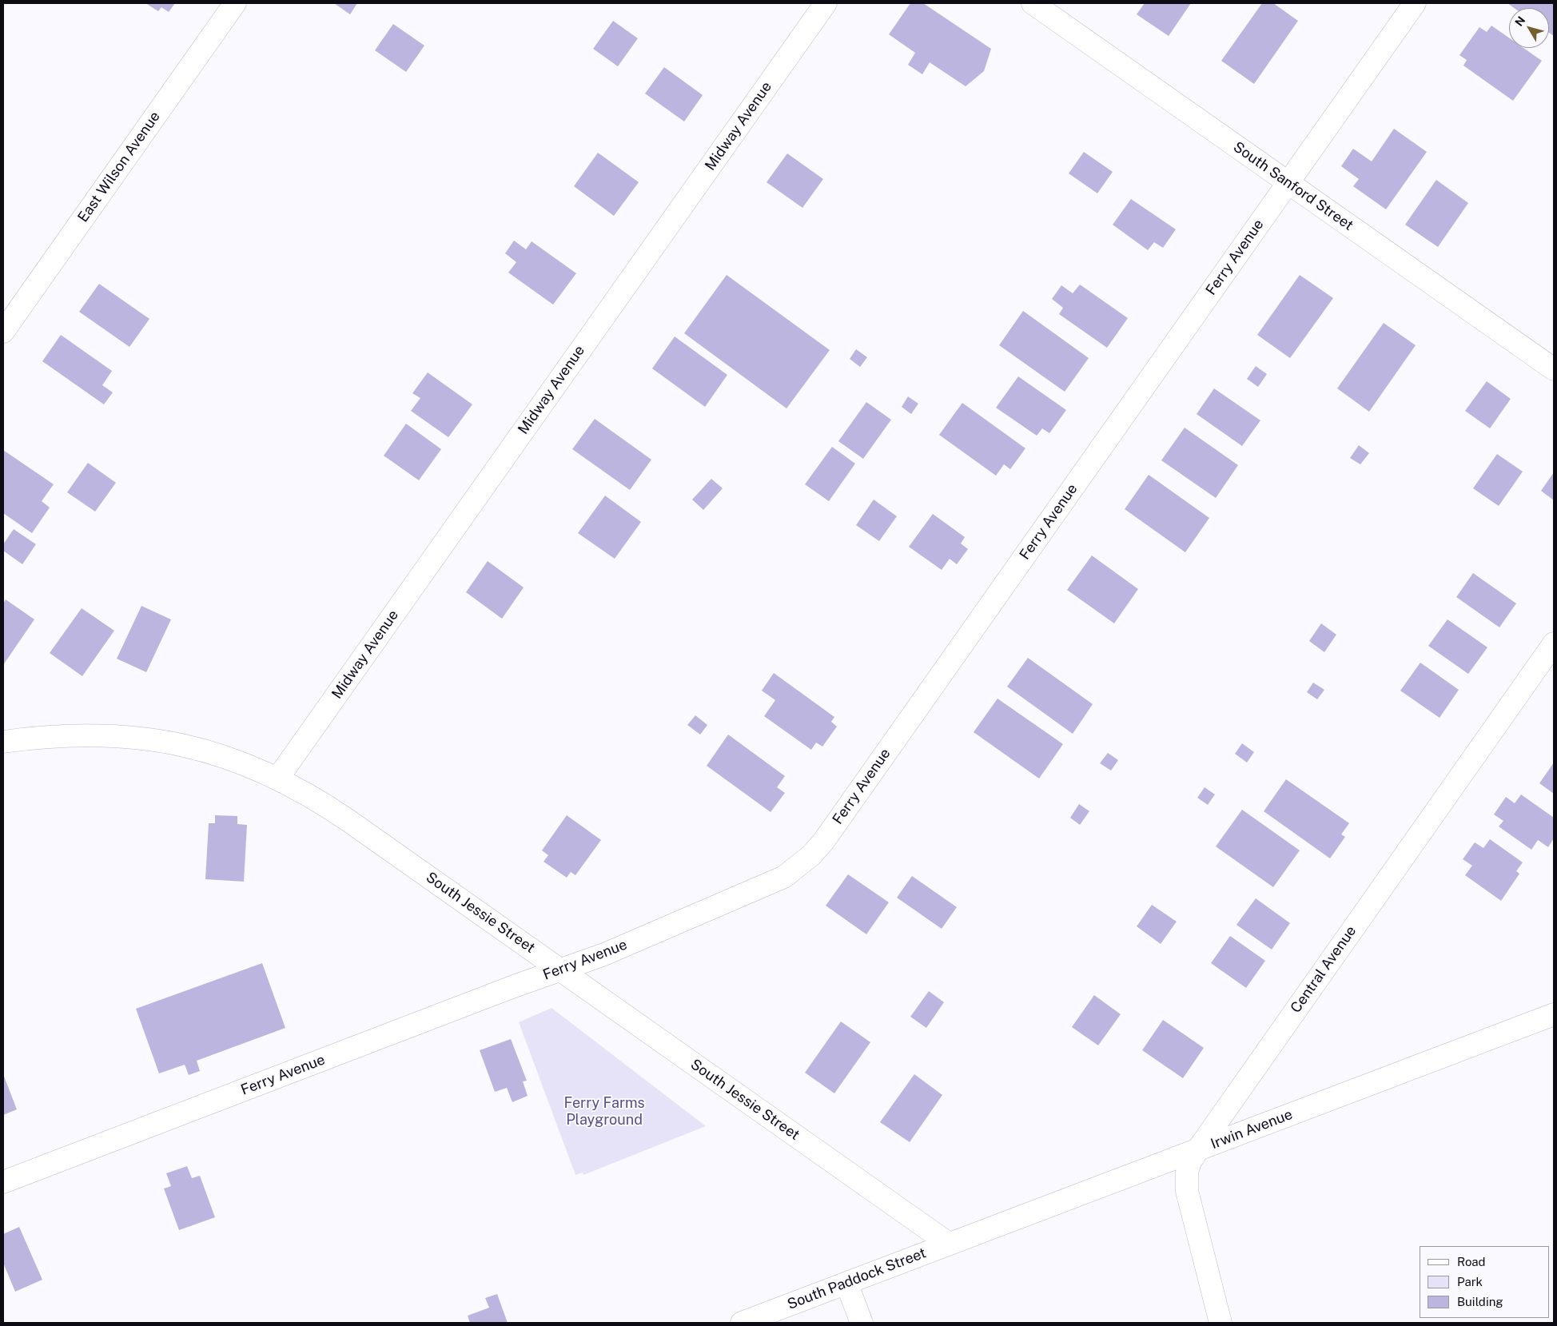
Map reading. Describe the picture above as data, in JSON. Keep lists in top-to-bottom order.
{
  "streets": {
    "street": [
      "Midway Avenue",
      "East Wilson Avenue",
      "South Sanford Street",
      "Ferry Avenue",
      "South Jessie Street",
      "Central Avenue",
      "Irwin Avenue",
      "South Paddock Street"
    ]
  },
  "crossings": [
    ["Midway Avenue", "South Jessie Street"],
    ["South Sanford Street", "Ferry Avenue"],
    ["Ferry Avenue", "South Jessie Street"],
    ["South Jessie Street", "Irwin Avenue"],
    ["South Jessie Street", "South Paddock Street"],
    ["Central Avenue", "Irwin Avenue"],
    ["Irwin Avenue", "South Paddock Street"]
  ],
  "parks": ["Ferry Farms Playground"],
  "legend": ["Road", "Park", "Building"],
  "north": "top left"
}
